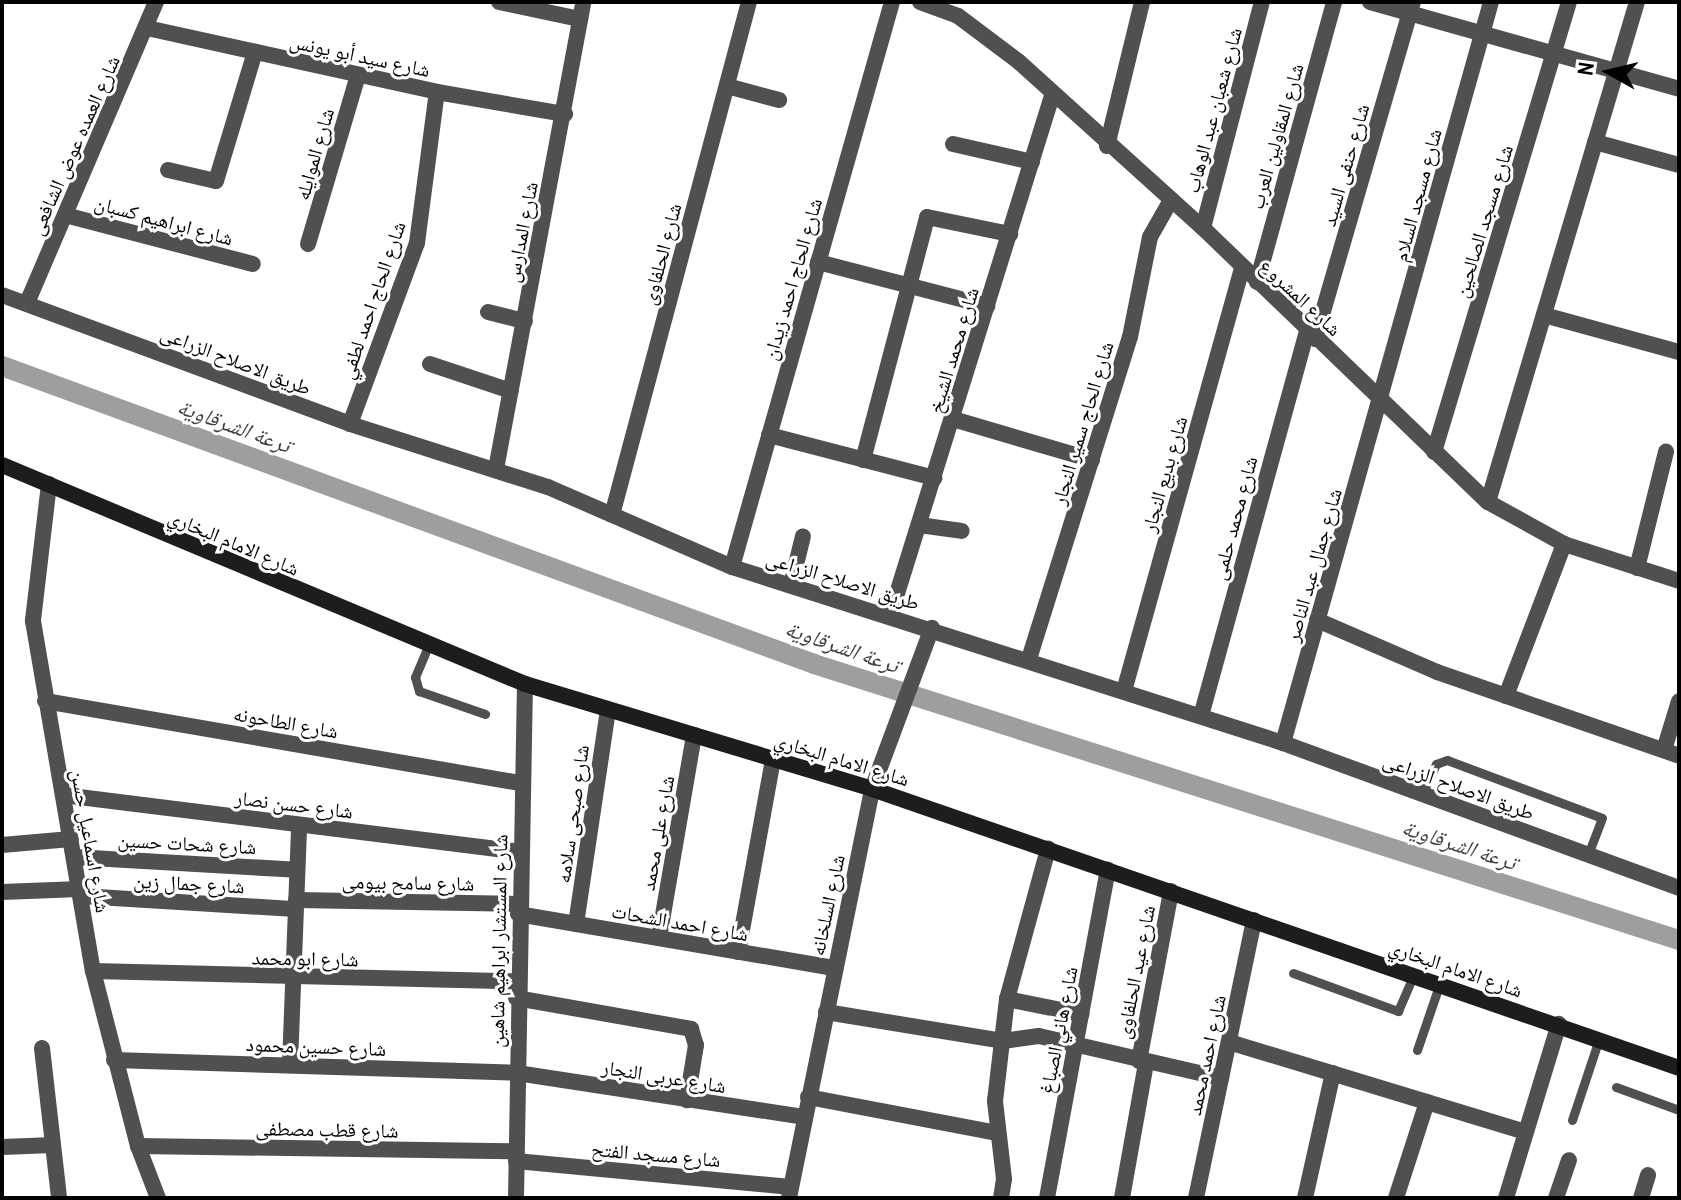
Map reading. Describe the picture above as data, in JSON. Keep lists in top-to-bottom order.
{
  "streets": {
    "street": [
      "شارع سيد أبو يونس",
      "شارع شعبان عبد الوهاب",
      "شارع المقاولين العرب",
      "شارع العمده عوض الشافعى",
      "شارع الموايله",
      "شارع حنفى السيد",
      "شارع مسجد السلام",
      "شارع ابراهيم كسبان",
      "شارع مسجد الصالحين",
      "شارع المدارس",
      "شارع الحلفاوى",
      "شارع الحاج احمد زيدان",
      "شارع المشروع",
      "شارع الحاج احمد لطفي",
      "شارع محمد الشيخ",
      "طريق الاصلاح الزراعى",
      "شارع الحاج سمير النجار",
      "شارع بديع النجار",
      "شارع محمد حلمى",
      "شارع الامام البخاري",
      "شارع جمال عبد الناصر",
      "شارع الطاحونه",
      "شارع حسن نصار",
      "شارع صبحى سلامه",
      "شارع على محمد",
      "شارع اسماعيل حسن",
      "شارع شحات حسين",
      "شارع سامح بيومى",
      "شارع جمال زين",
      "شارع السلخانه",
      "شارع احمد الشحات",
      "شارع المستشار ابراهيم شاهين",
      "شارع ابو محمد",
      "شارع عيد الحلفاوى",
      "شارع هاني الصباغ",
      "شارع حسين محمود",
      "شارع احمد محمد",
      "شارع عربى النجار",
      "شارع قطب مصطفى",
      "شارع مسجد الفتح"
    ]
  },
  "crossings": [
    ["شارع سيد أبو يونس", "شارع العمده عوض الشافعى"],
    ["شارع سيد أبو يونس", "شارع الموايله"],
    ["شارع سيد أبو يونس", "شارع المدارس"],
    ["شارع سيد أبو يونس", "شارع الحاج احمد لطفي"],
    ["شارع شعبان عبد الوهاب", "شارع المشروع"],
    ["شارع المقاولين العرب", "شارع المشروع"],
    ["شارع العمده عوض الشافعى", "شارع ابراهيم كسبان"],
    ["شارع العمده عوض الشافعى", "طريق الاصلاح الزراعى"],
    ["شارع حنفى السيد", "شارع المشروع"],
    ["شارع حنفى السيد", "شارع محمد حلمى"],
    ["شارع مسجد السلام", "شارع المشروع"],
    ["شارع مسجد السلام", "شارع جمال عبد الناصر"],
    ["شارع مسجد الصالحين", "شارع المشروع"],
    ["شارع المدارس", "طريق الاصلاح الزراعى"],
    ["شارع الحلفاوى", "طريق الاصلاح الزراعى"],
    ["شارع الحاج احمد زيدان", "طريق الاصلاح الزراعى"],
    ["شارع المشروع", "شارع محمد الشيخ"],
    ["شارع المشروع", "شارع الحاج سمير النجار"],
    ["شارع المشروع", "شارع بديع النجار"],
    ["شارع المشروع", "شارع محمد حلمى"],
    ["شارع المشروع", "شارع جمال عبد الناصر"],
    ["شارع الحاج احمد لطفي", "طريق الاصلاح الزراعى"],
    ["شارع محمد الشيخ", "طريق الاصلاح الزراعى"],
    ["طريق الاصلاح الزراعى", "شارع الحاج سمير النجار"],
    ["طريق الاصلاح الزراعى", "شارع بديع النجار"],
    ["طريق الاصلاح الزراعى", "شارع محمد حلمى"],
    ["طريق الاصلاح الزراعى", "شارع جمال عبد الناصر"],
    ["طريق الاصلاح الزراعى", "شارع السلخانه"],
    ["شارع الامام البخاري", "شارع صبحى سلامه"],
    ["شارع الامام البخاري", "شارع على محمد"],
    ["شارع الامام البخاري", "شارع اسماعيل حسن"],
    ["شارع الامام البخاري", "شارع السلخانه"],
    ["شارع الامام البخاري", "شارع المستشار ابراهيم شاهين"],
    ["شارع الامام البخاري", "شارع عيد الحلفاوى"],
    ["شارع الامام البخاري", "شارع هاني الصباغ"],
    ["شارع الامام البخاري", "شارع احمد محمد"],
    ["شارع الطاحونه", "شارع اسماعيل حسن"],
    ["شارع الطاحونه", "شارع المستشار ابراهيم شاهين"],
    ["شارع حسن نصار", "شارع اسماعيل حسن"],
    ["شارع حسن نصار", "شارع المستشار ابراهيم شاهين"],
    ["شارع صبحى سلامه", "شارع احمد الشحات"],
    ["شارع على محمد", "شارع احمد الشحات"],
    ["شارع اسماعيل حسن", "شارع شحات حسين"],
    ["شارع اسماعيل حسن", "شارع جمال زين"],
    ["شارع اسماعيل حسن", "شارع ابو محمد"],
    ["شارع اسماعيل حسن", "شارع حسين محمود"],
    ["شارع اسماعيل حسن", "شارع قطب مصطفى"],
    ["شارع سامح بيومى", "شارع جمال زين"],
    ["شارع سامح بيومى", "شارع احمد الشحات"],
    ["شارع سامح بيومى", "شارع المستشار ابراهيم شاهين"],
    ["شارع السلخانه", "شارع احمد الشحات"],
    ["شارع السلخانه", "شارع عربى النجار"],
    ["شارع السلخانه", "شارع مسجد الفتح"],
    ["شارع احمد الشحات", "شارع المستشار ابراهيم شاهين"],
    ["شارع المستشار ابراهيم شاهين", "شارع ابو محمد"],
    ["شارع المستشار ابراهيم شاهين", "شارع حسين محمود"],
    ["شارع المستشار ابراهيم شاهين", "شارع عربى النجار"],
    ["شارع المستشار ابراهيم شاهين", "شارع قطب مصطفى"],
    ["شارع المستشار ابراهيم شاهين", "شارع مسجد الفتح"],
    ["شارع ابو محمد", "شارع عربى النجار"],
    ["شارع حسين محمود", "شارع عربى النجار"],
    ["شارع قطب مصطفى", "شارع مسجد الفتح"]
  ],
  "water": ["ترعة الشرقاوية"],
  "north": "left"
}
